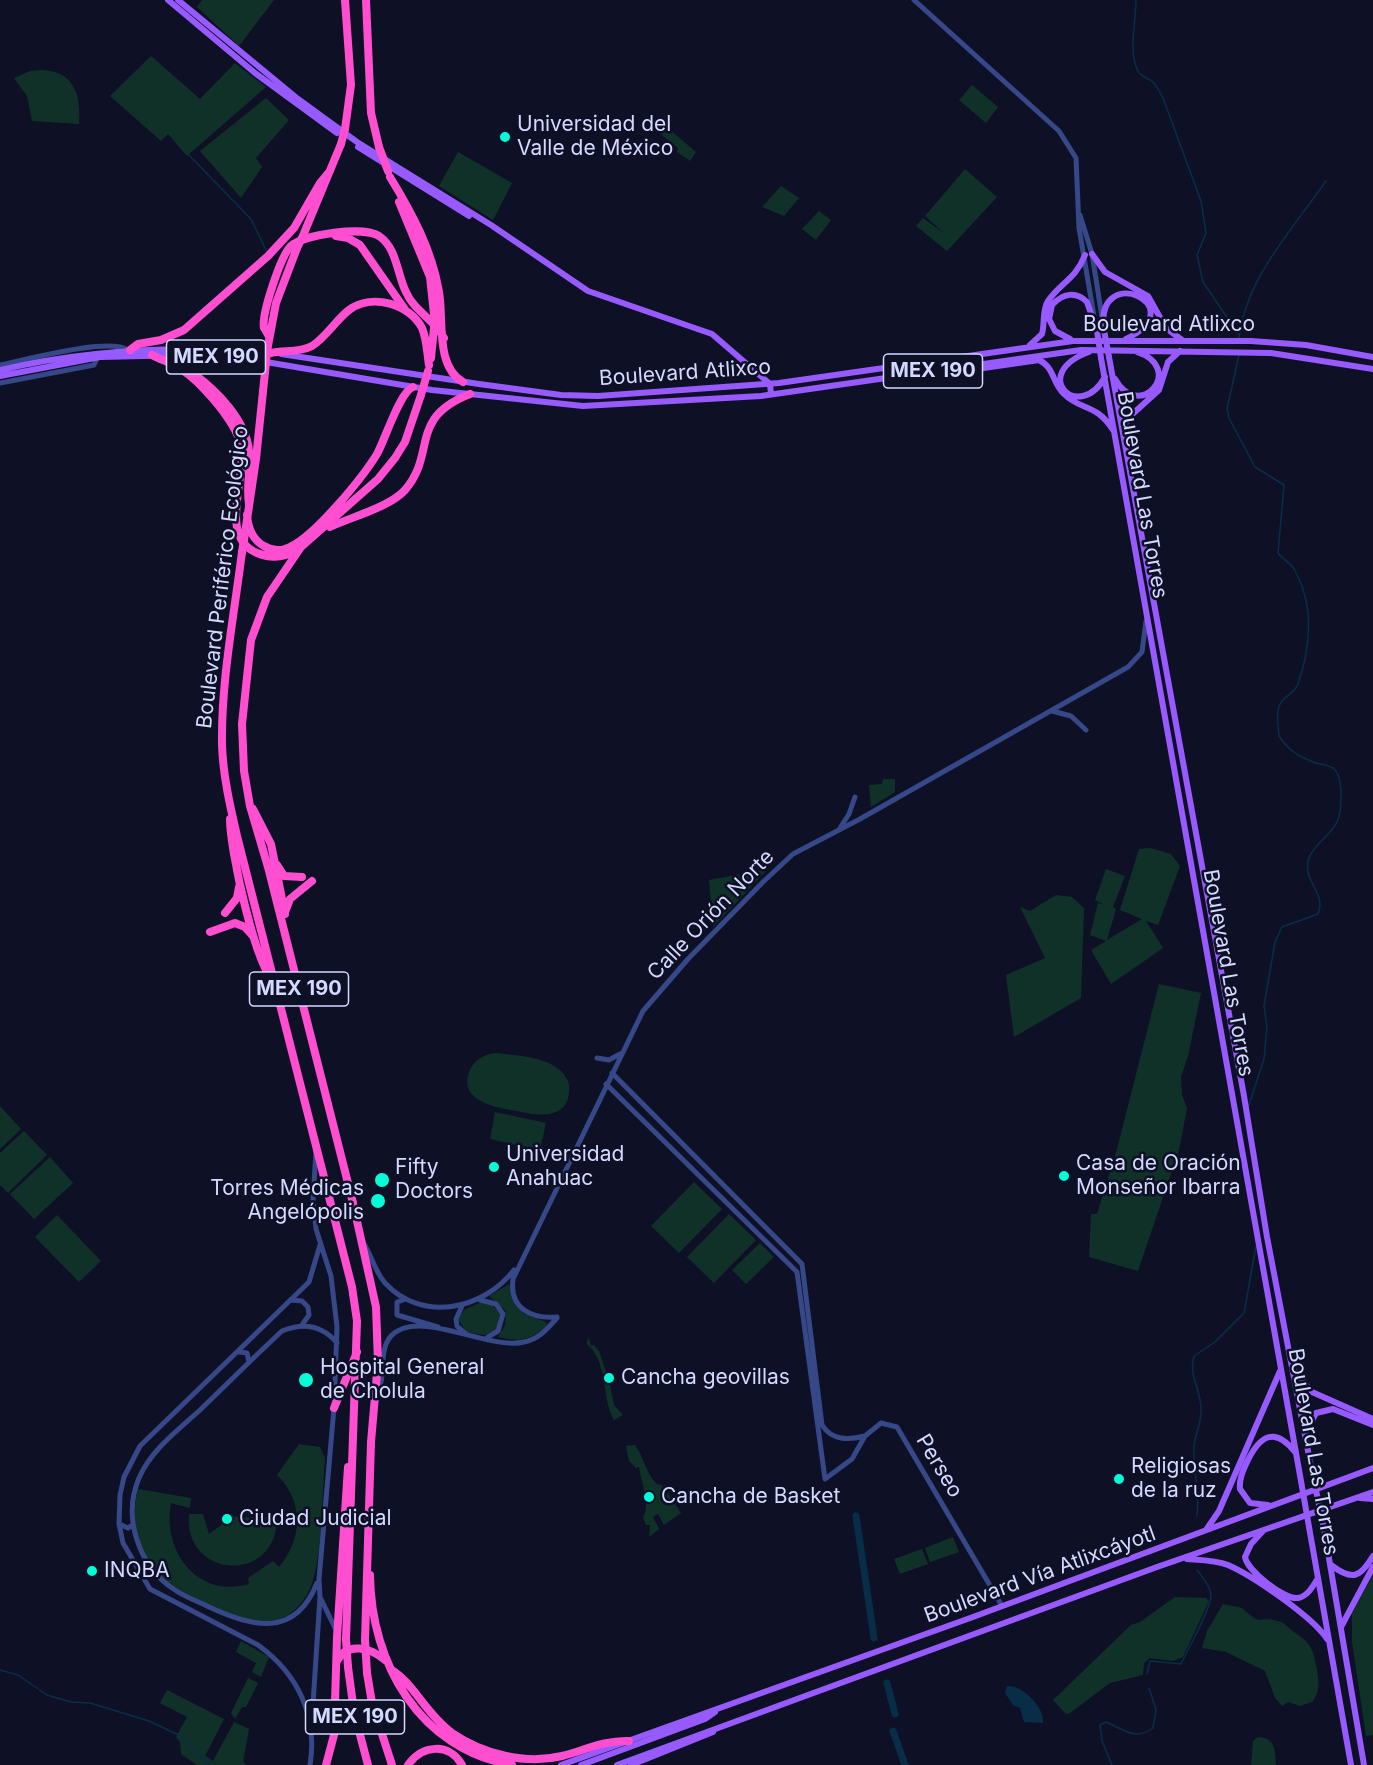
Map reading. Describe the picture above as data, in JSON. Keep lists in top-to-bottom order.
{
  "streets": {
    "highway": ["MEX 190", "Boulevard Periférico Ecológico"],
    "main road": ["Boulevard Atlixco", "Boulevard Las Torres", "Boulevard Vía Atlixcáyotl"],
    "street": ["Calle Orión Norte", "Perseo"]
  },
  "crossings": [
    ["Boulevard Atlixco", "MEX 190"],
    ["Boulevard Atlixco", "Boulevard Periférico Ecológico"],
    ["Boulevard Las Torres", "Calle Orión Norte"],
    ["Perseo", "Boulevard Vía Atlixcáyotl"]
  ],
  "places": [
    "Universidad del Valle de México",
    "Universidad Anahuac",
    "Casa de Oración Monseñor Ibarra",
    "Fifty Doctors",
    "Torres Médicas Angelópolis",
    "Cancha geovillas",
    "Hospital General de Cholula",
    "Religiosas de la ruz",
    "Cancha de Basket",
    "Ciudad Judicial",
    "INQBA"
  ]
}
